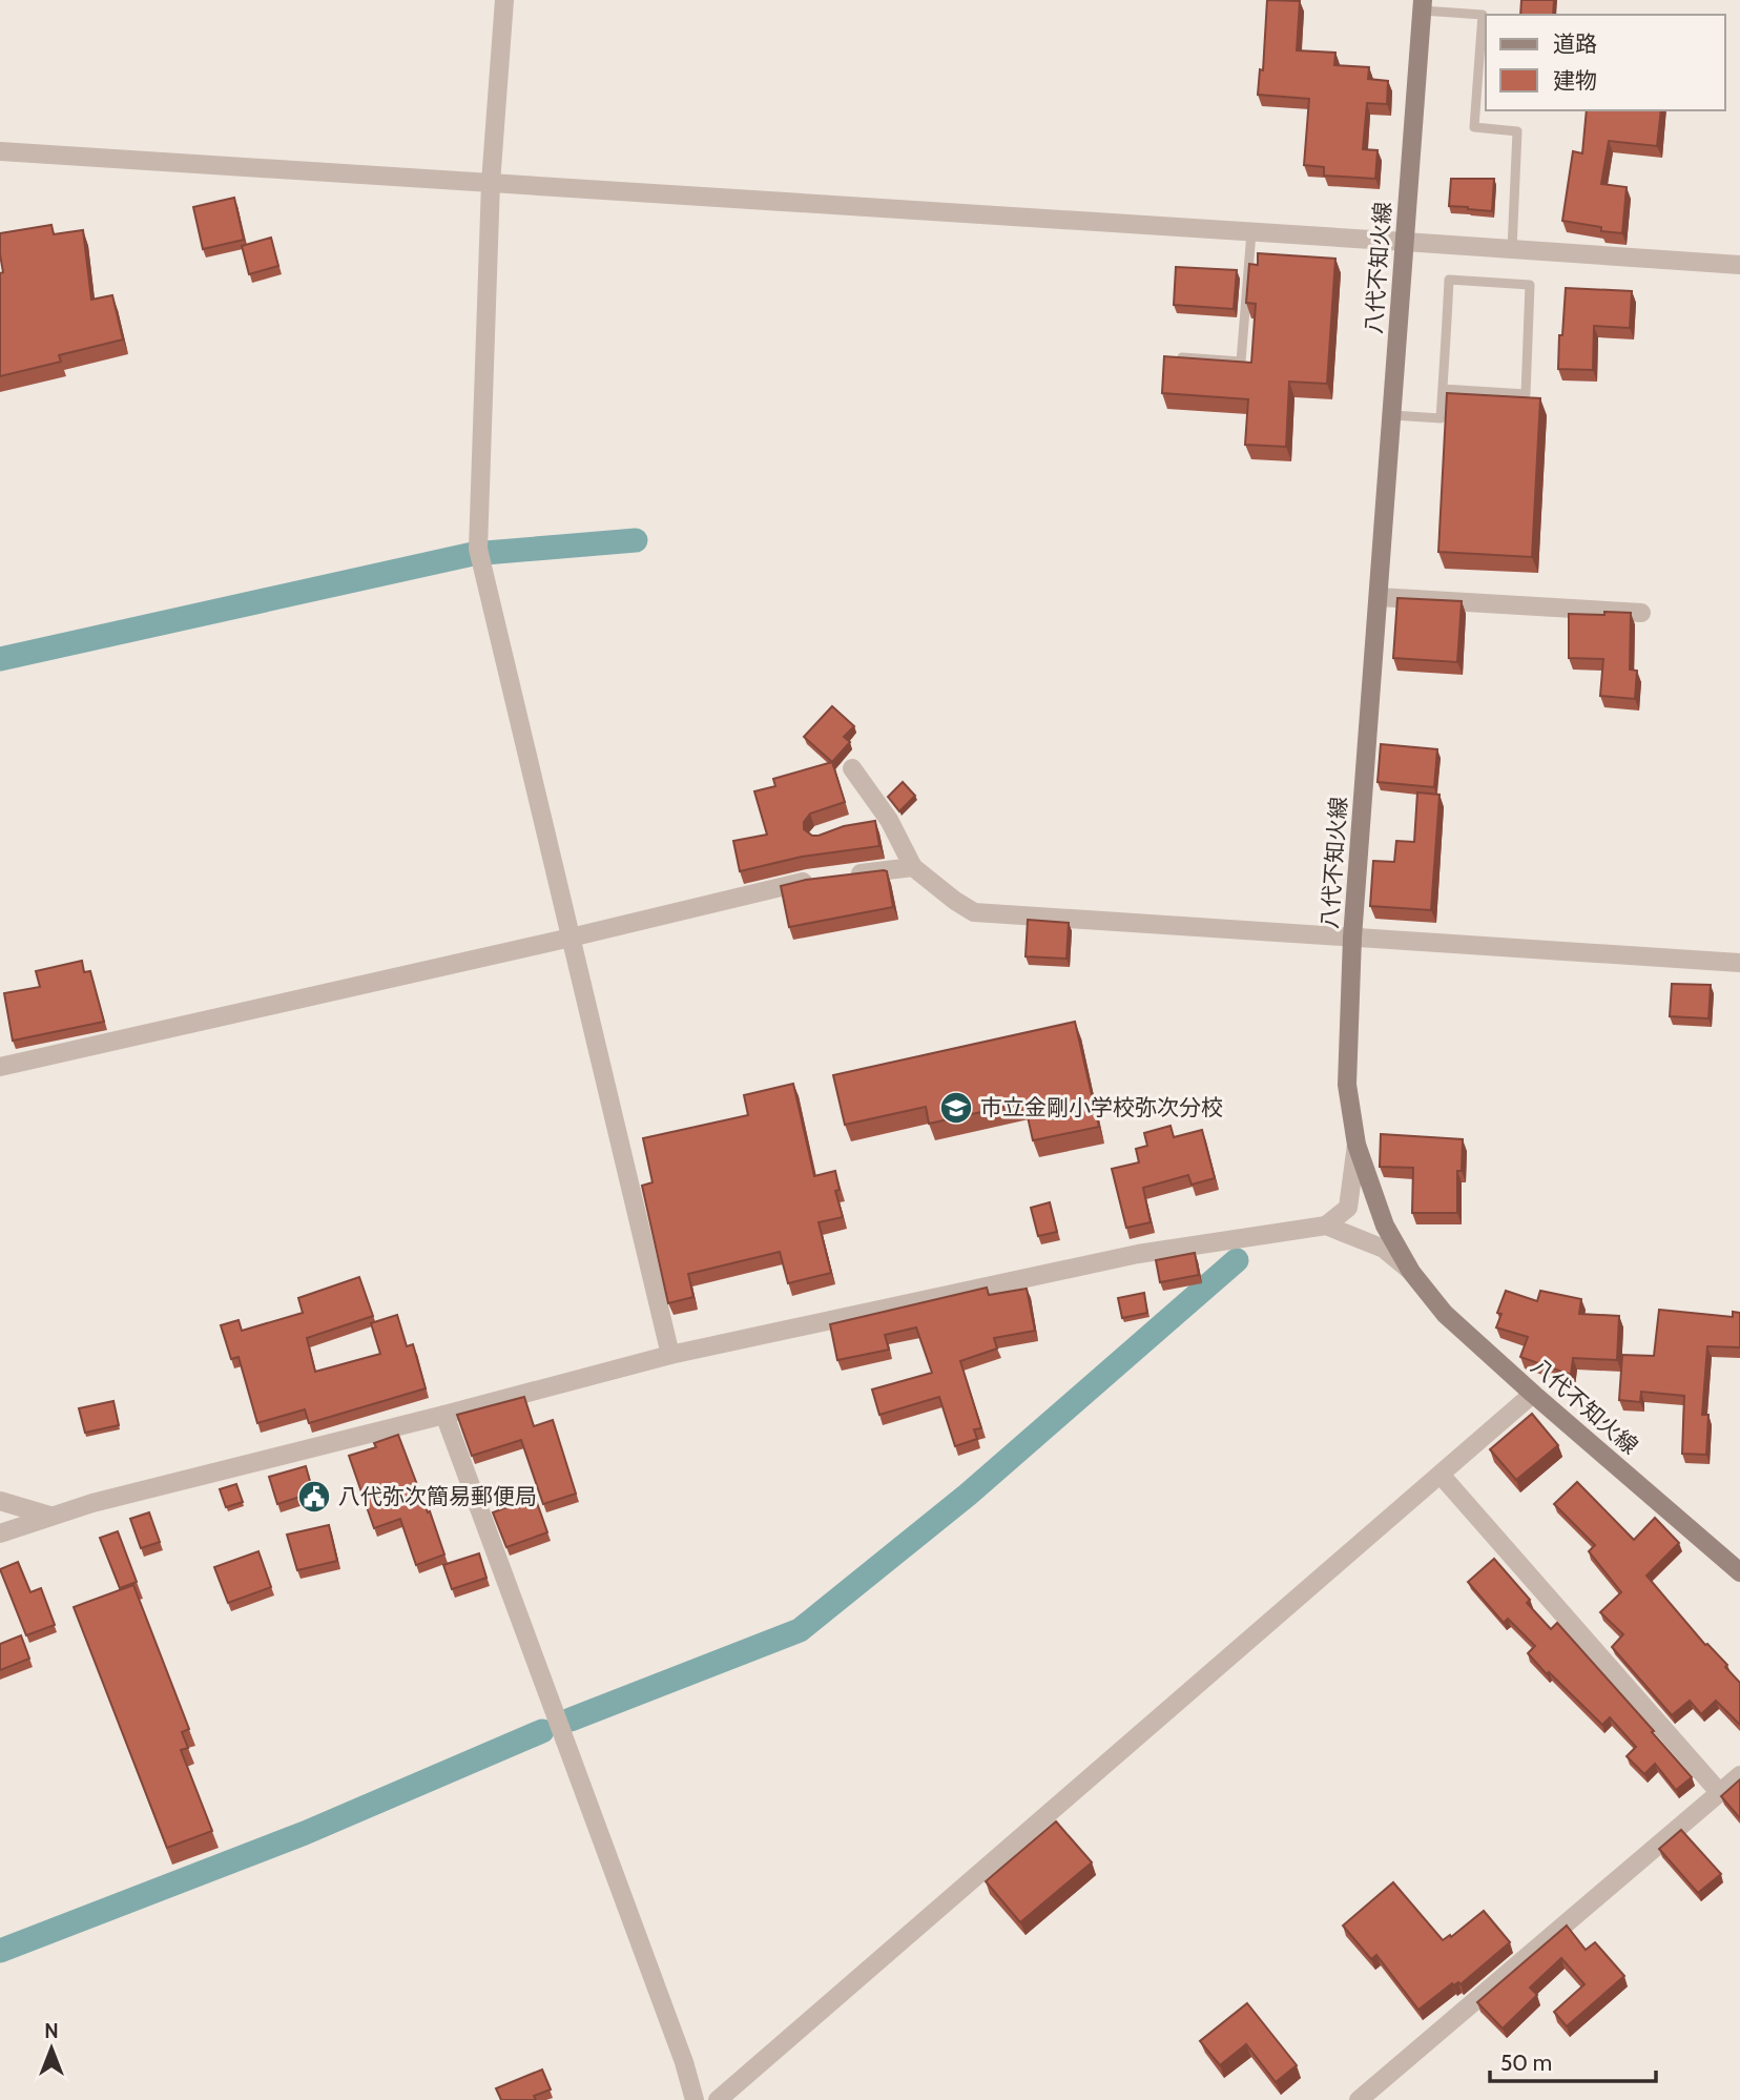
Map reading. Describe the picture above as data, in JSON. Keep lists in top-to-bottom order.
{
  "streets": {
    "main road": ["八代不知火線"]
  },
  "places": {
    "school or university": ["市立金剛小学校弥次分校"],
    "public building": ["八代弥次簡易郵便局"]
  },
  "legend": ["道路", "建物"],
  "scale_bar": "50 m",
  "north": "top"
}
